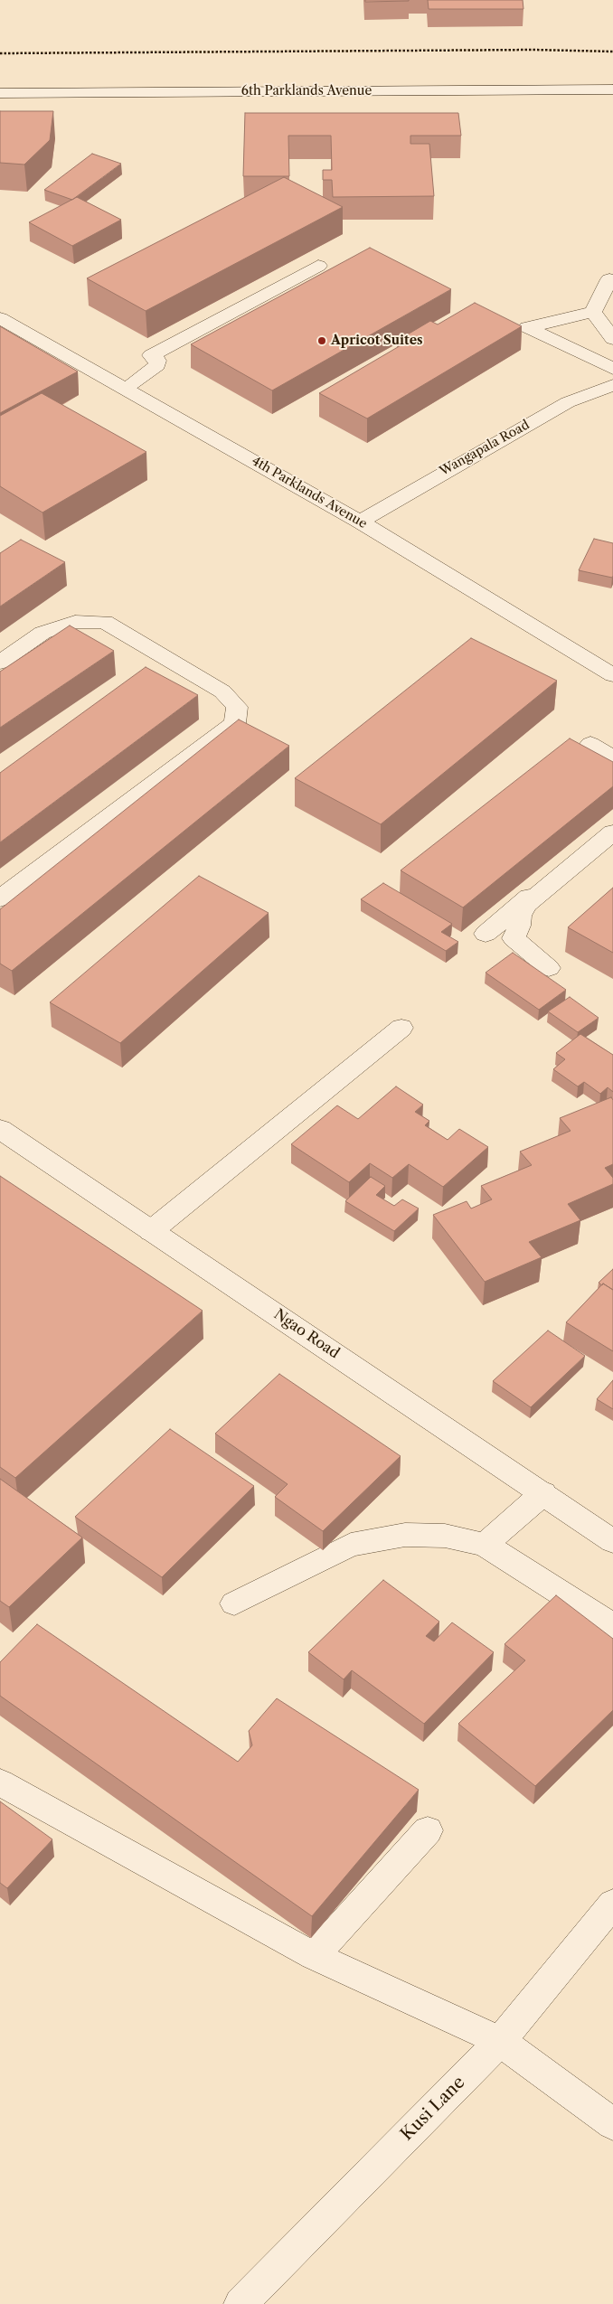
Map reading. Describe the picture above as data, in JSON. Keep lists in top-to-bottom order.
{
  "streets": {
    "street": [
      "6th Parklands Avenue",
      "Wangapala Road",
      "4th Parklands Avenue",
      "Ngao Road",
      "Kusi Lane"
    ]
  },
  "crossings": [
    ["Wangapala Road", "4th Parklands Avenue"]
  ],
  "places": ["Apricot Suites"]
}
